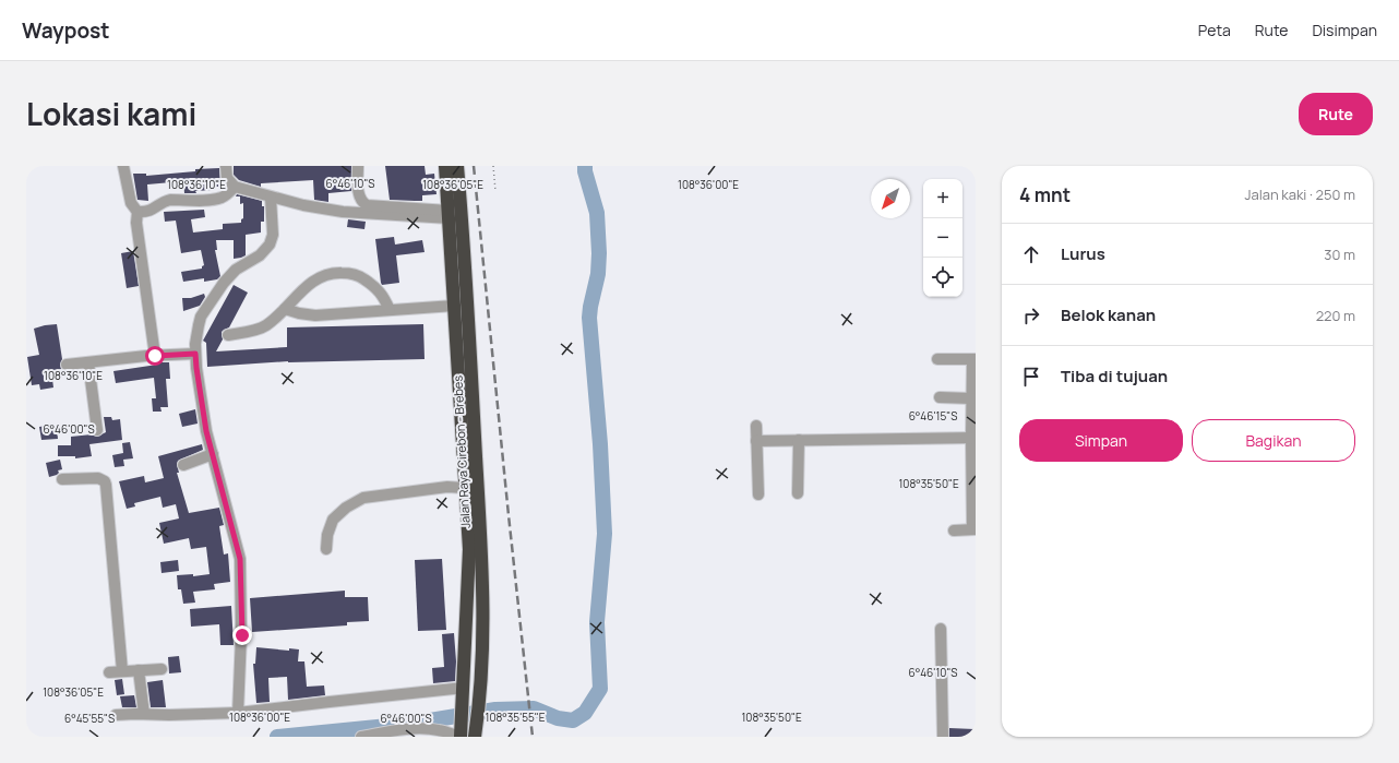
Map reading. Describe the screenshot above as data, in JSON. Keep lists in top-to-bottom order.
{
  "streets": {
    "highway": ["Jalan Raya Cirebon - Brebes"]
  },
  "north": "bottom left",
  "page": {
    "header": "Waypost",
    "nav": ["Peta", "Rute", "Disimpan"],
    "title": "Lokasi kami",
    "buttons": [
      "Rute",
      ["Simpan", "Bagikan"]
    ],
    "heading": ["4 mnt", "Jalan kaki · 250 m"],
    "map_buttons": ["+", "−"],
    "list": [
      ["Lurus", "30 m"],
      ["Belok kanan", "220 m"],
      "Tiba di tujuan"
    ]
  },
  "coordinates": [
    "6°46'10\"S",
    "108°36'10\"E",
    "108°36'05\"E",
    "108°36'00\"E",
    "6°46'15\"S",
    "6°46'00\"S",
    "108°35'50\"E",
    "108°35'55\"E",
    "6°45'55\"S"
  ]
}
